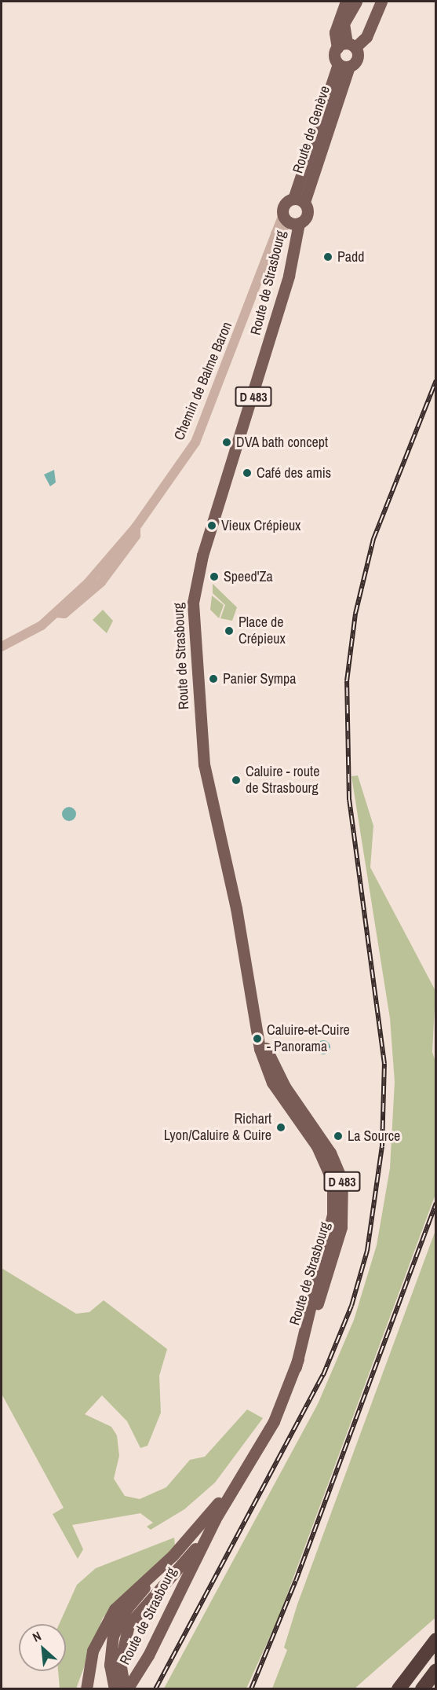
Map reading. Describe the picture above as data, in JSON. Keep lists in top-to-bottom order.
{
  "streets": {
    "main road": ["Route de Genève", "Route de Strasbourg", "D 483"],
    "street": ["Chemin de Balme Baron"]
  },
  "crossings": [
    ["Route de Genève", "Route de Strasbourg"],
    ["Route de Strasbourg", "Chemin de Balme Baron"]
  ],
  "places": [
    "Padd",
    "DVA bath concept",
    "Café des amis",
    "Vieux Crépieux",
    "Speed'Za",
    "Place de Crépieux",
    "Panier Sympa",
    "Caluire - route de Strasbourg",
    "Caluire-et-Cuire - Panorama",
    "Richart Lyon/Caluire & Cuire",
    "La Source"
  ],
  "north": "top left"
}
